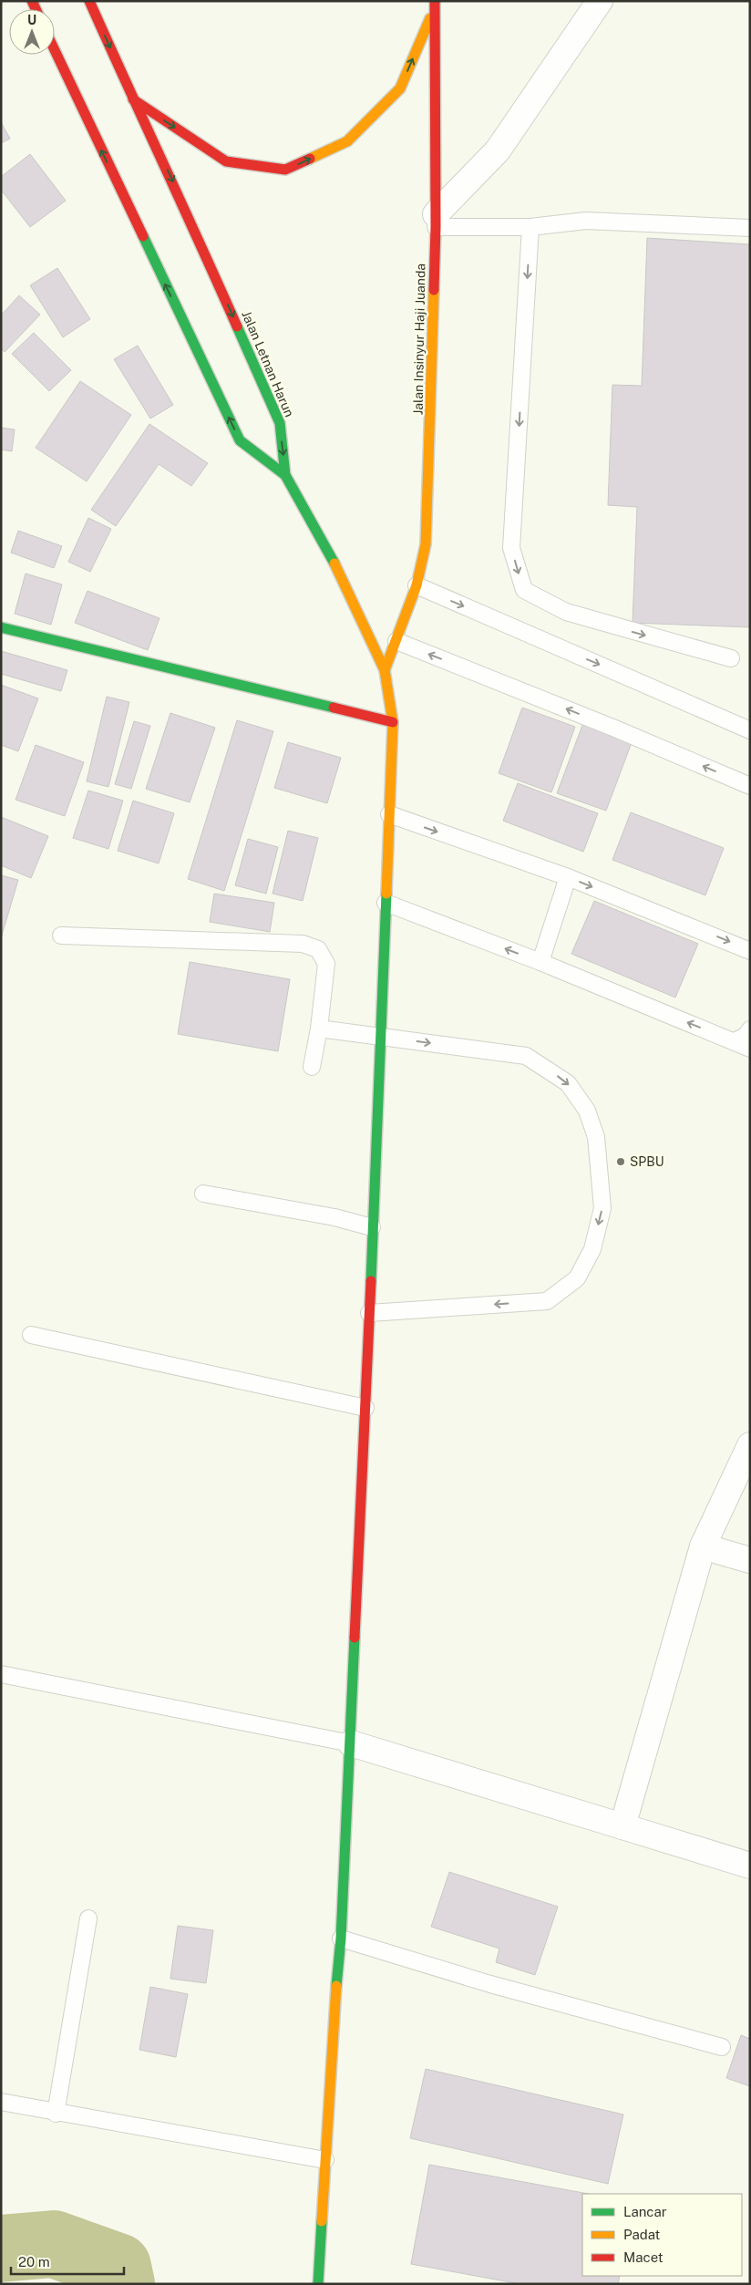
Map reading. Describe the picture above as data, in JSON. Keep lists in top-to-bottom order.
{
  "streets": {
    "main road": ["Jalan Insinyur Haji Juanda", "Jalan Letnan Harun"]
  },
  "places": ["SPBU"],
  "legend": ["Lancar", "Padat", "Macet"],
  "scale_bar": "20 m",
  "north": "top"
}
